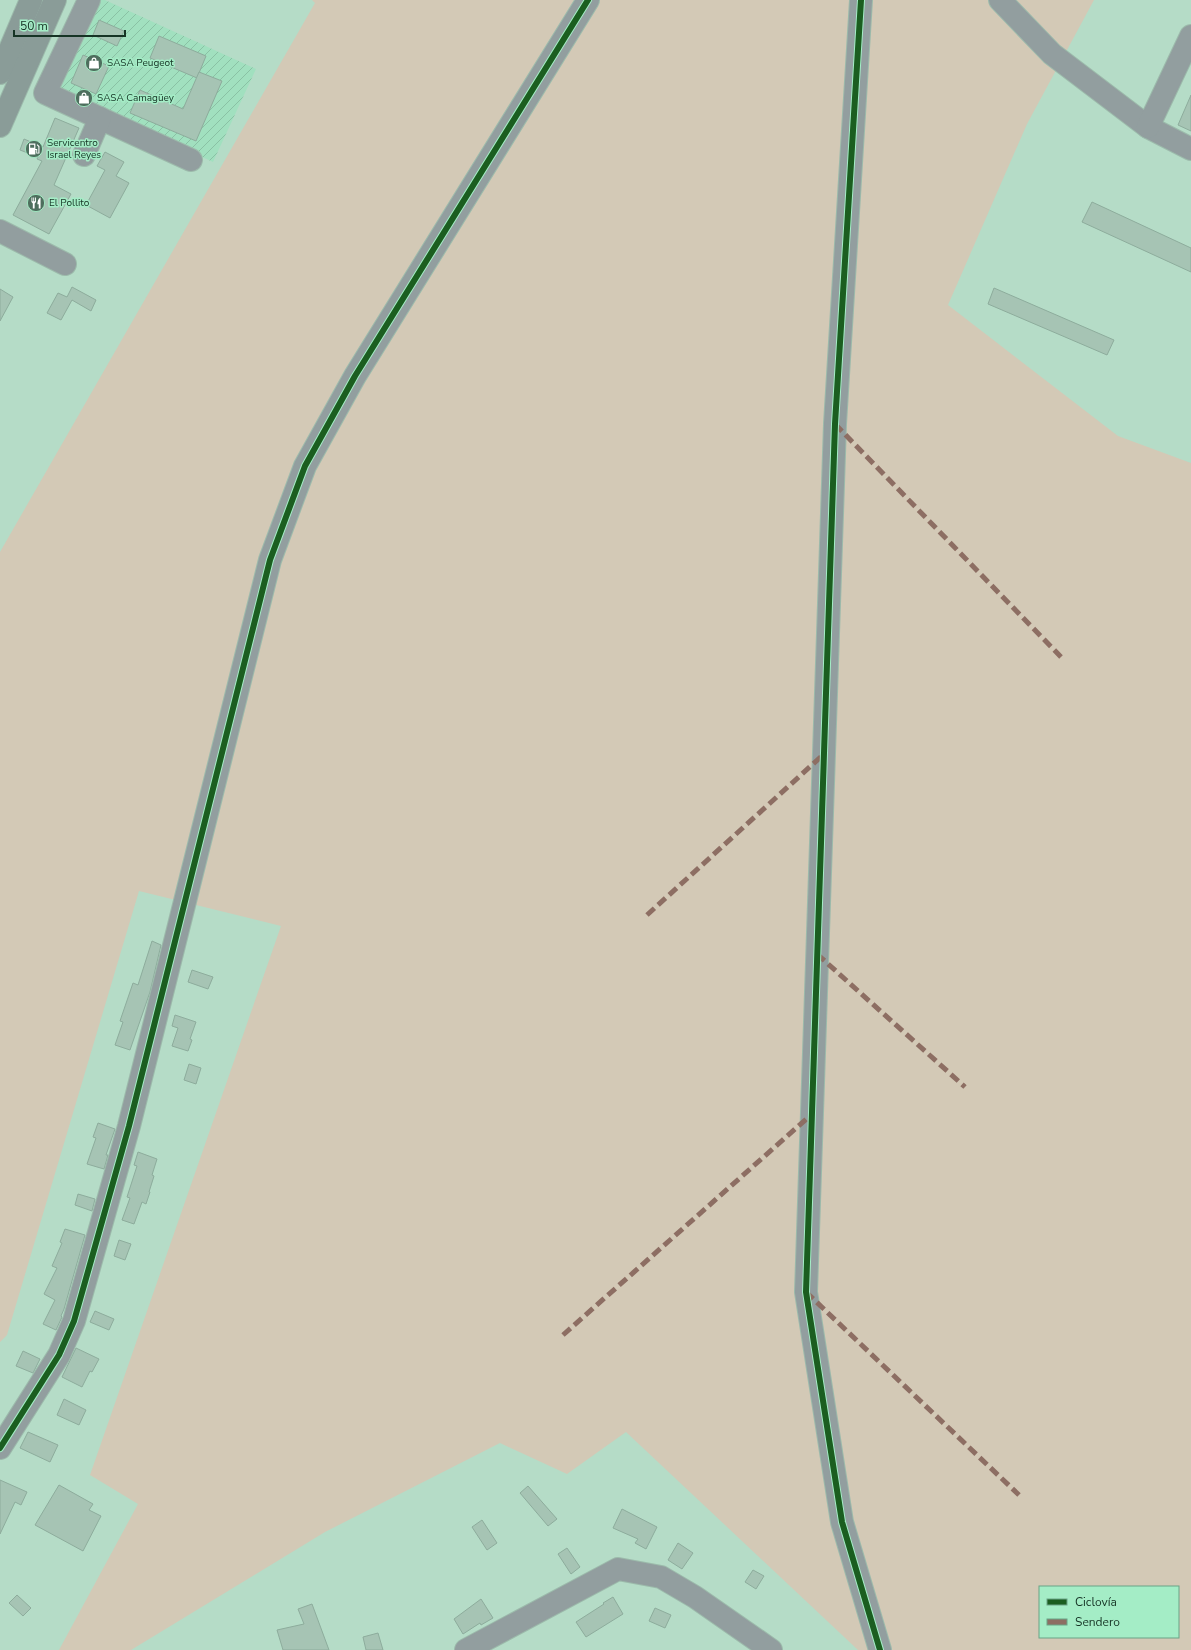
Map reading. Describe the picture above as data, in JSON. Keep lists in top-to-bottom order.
{
  "places": {
    "shop": ["SASA Peugeot", "SASA Camagüey"],
    "fuel station": ["Servicentro Israel Reyes"],
    "restaurant": ["El Pollito"]
  },
  "legend": ["Ciclovía", "Sendero"],
  "scale_bar": "50 m"
}
